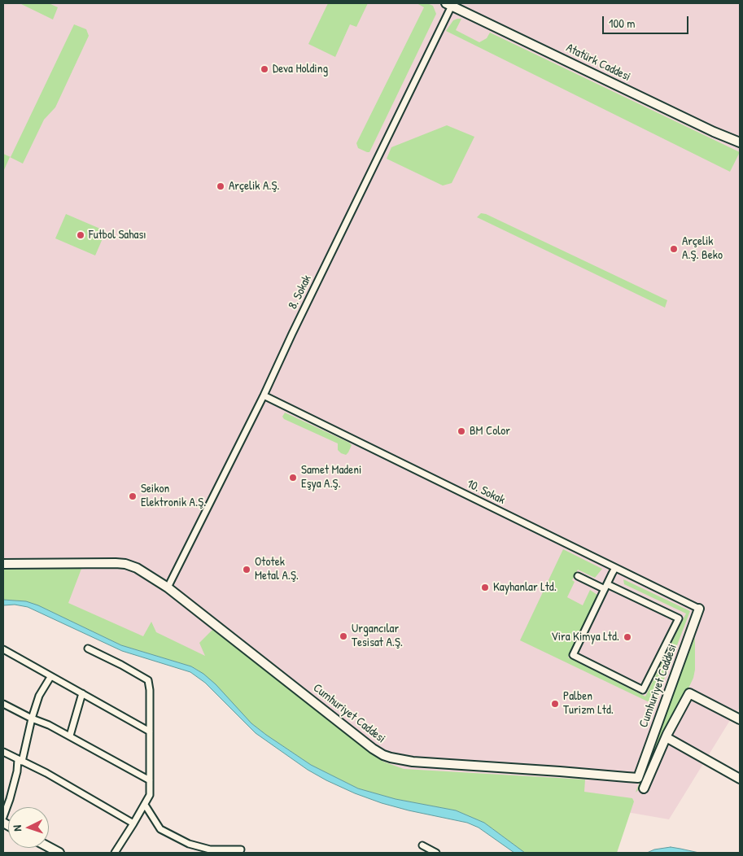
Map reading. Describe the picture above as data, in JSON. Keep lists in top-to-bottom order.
{
  "streets": {
    "street": [
      "Atatürk Caddesi",
      "8. Sokak",
      "10. Sokak",
      "Cumhuriyet Caddesi"
    ]
  },
  "crossings": [
    ["Atatürk Caddesi", "8. Sokak"],
    ["8. Sokak", "10. Sokak"],
    ["8. Sokak", "Cumhuriyet Caddesi"],
    ["10. Sokak", "Cumhuriyet Caddesi"]
  ],
  "places": [
    "Deva Holding",
    "Arçelik A.Ş.",
    "Futbol Sahası",
    "Arçelik A.Ş. Beko",
    "BM Color",
    "Samet Madeni Eşya A.Ş.",
    "Seikon Elektronik A.Ş.",
    "Ototek Metal A.Ş.",
    "Kayhanlar Ltd.",
    "Urgancılar Tesisat A.Ş.",
    "Vira Kimya Ltd.",
    "Palben Turizm Ltd."
  ],
  "scale_bar": "100 m",
  "north": "left"
}
